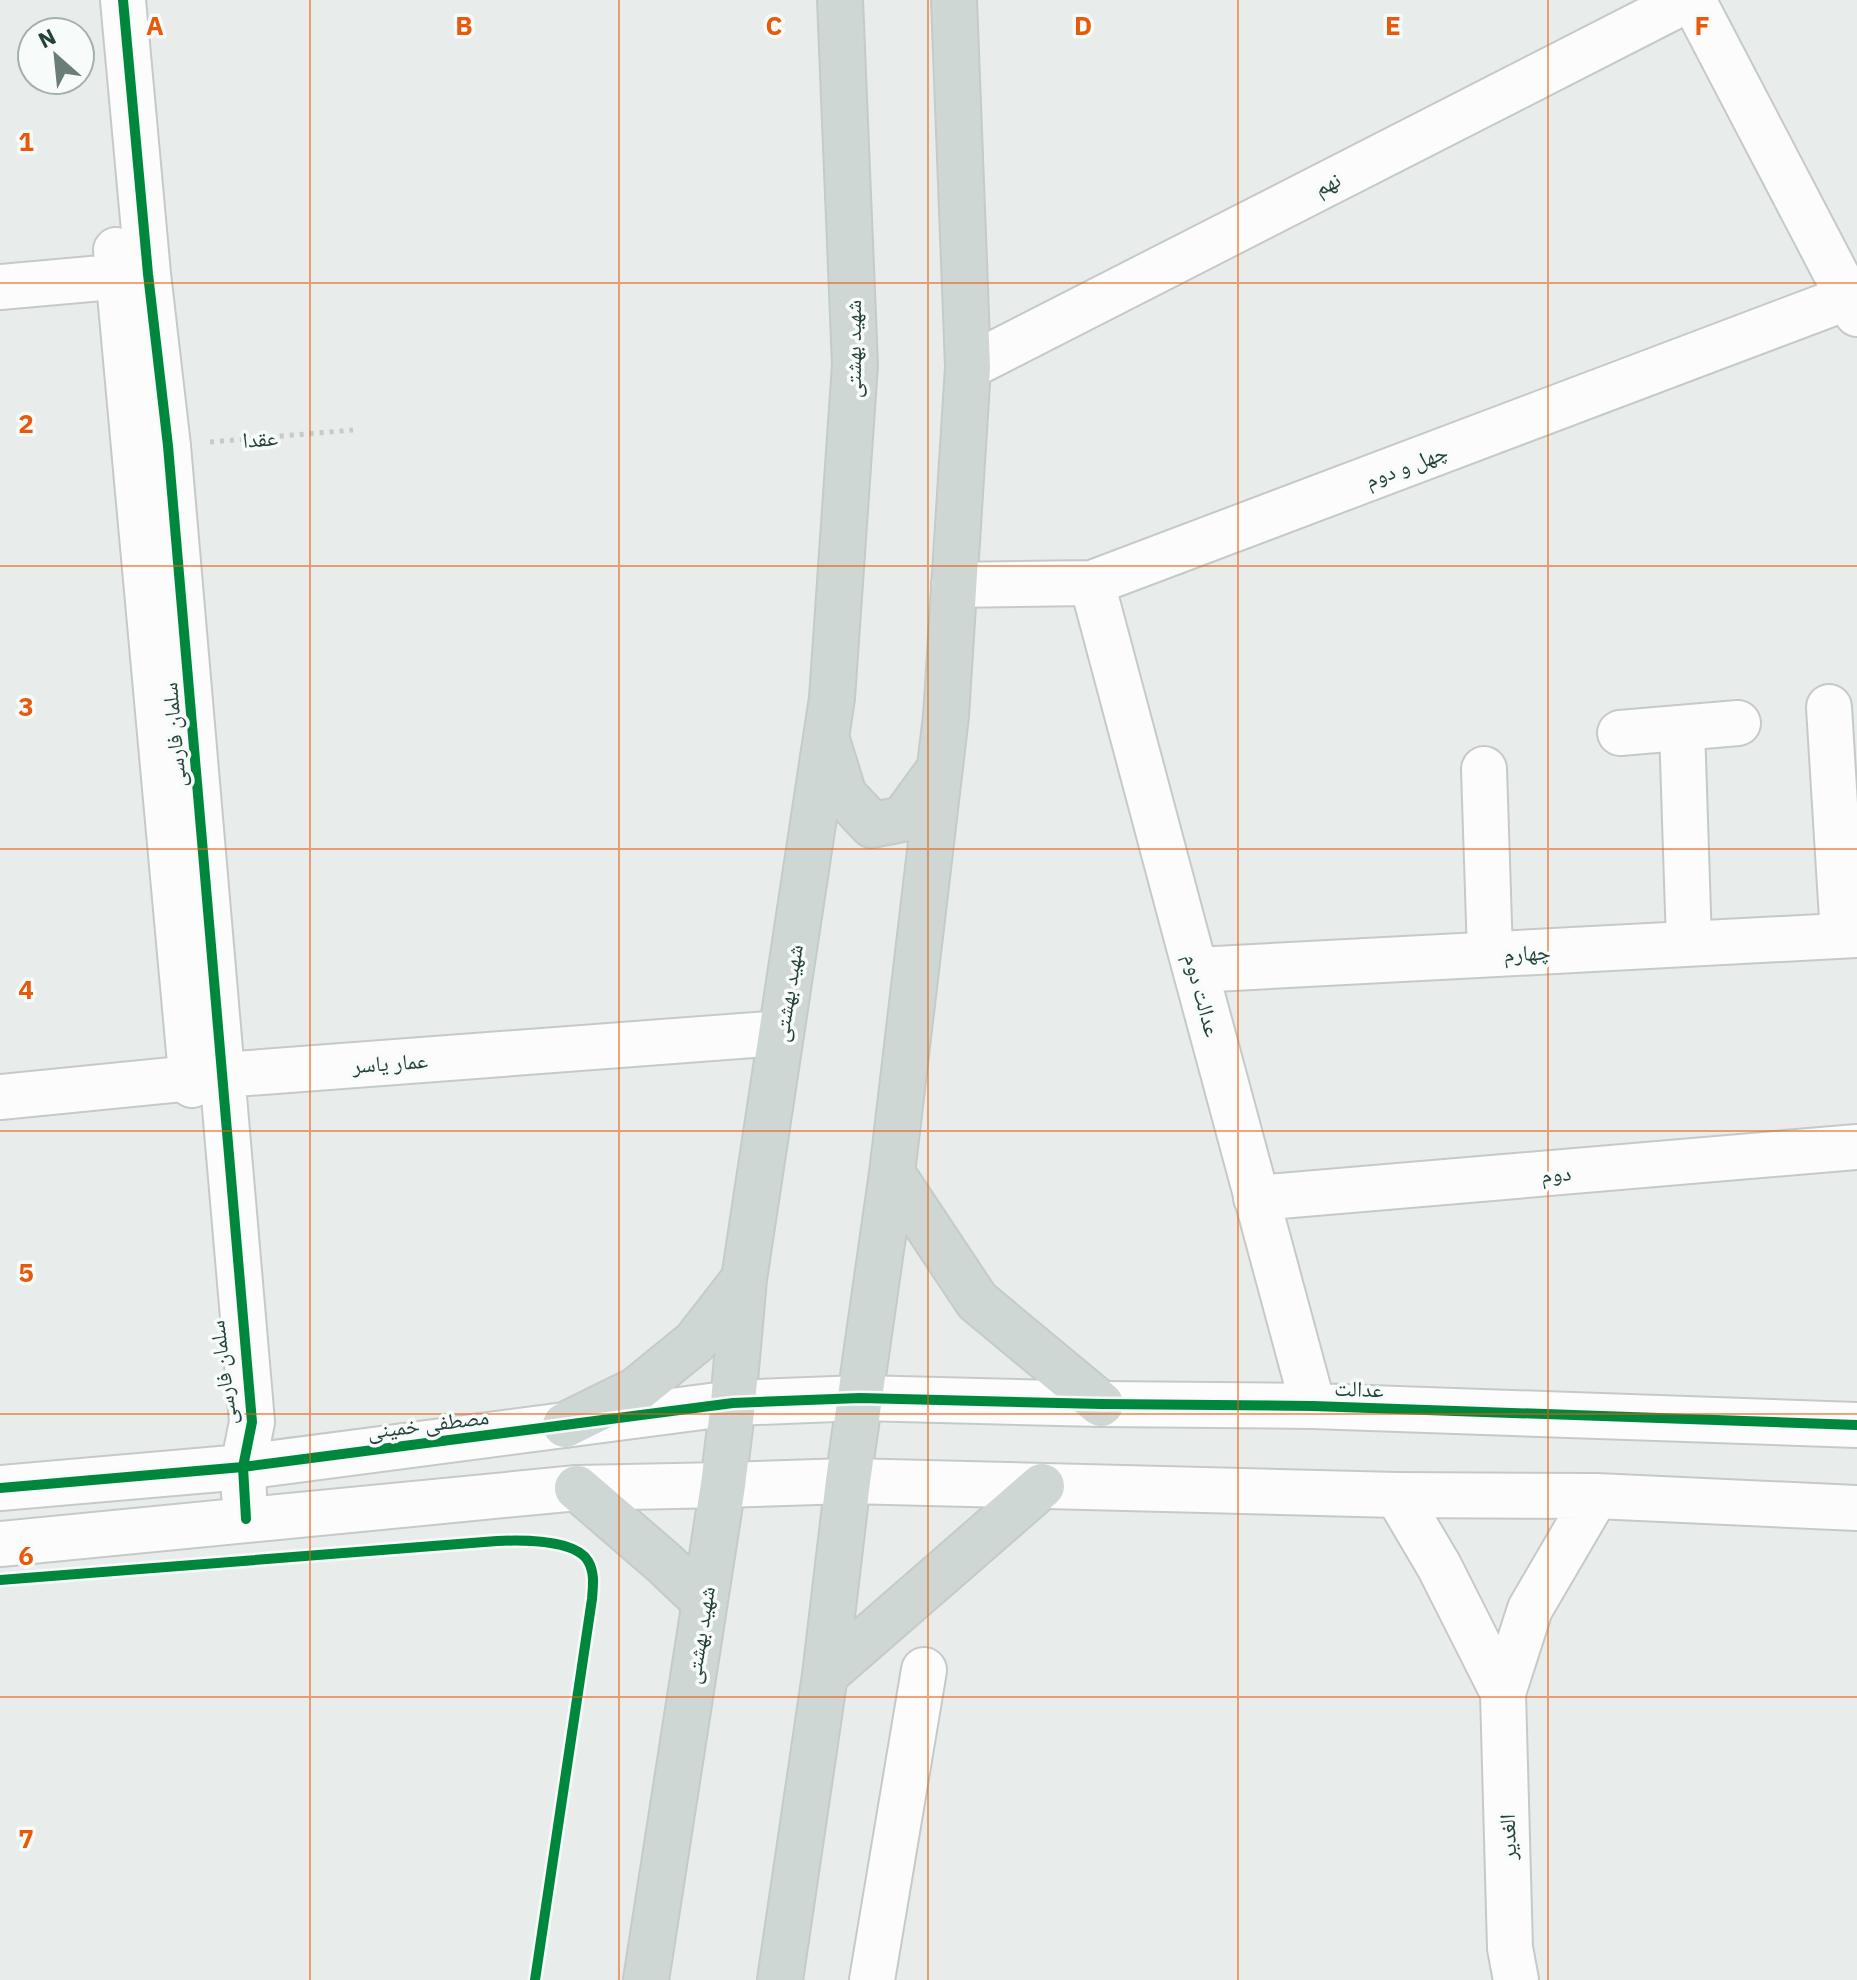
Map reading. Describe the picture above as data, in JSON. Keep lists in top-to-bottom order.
{
  "streets": {
    "main road": ["شهید بهشتی"],
    "street": [
      "نهم",
      "چهل و دوم",
      "سلمان فارسی",
      "چهارم",
      "عدالت دوم",
      "عمار یاسر",
      "دوم",
      "عدالت",
      "مصطفی خمینی",
      "الغدیر"
    ],
    "path": ["عقدا"]
  },
  "crossings": [
    ["شهید بهشتی", "عمار یاسر"],
    ["شهید بهشتی", "مصطفی خمینی"],
    ["عقدا", "سلمان فارسی"],
    ["چهل و دوم", "عدالت دوم"],
    ["سلمان فارسی", "عمار یاسر"],
    ["سلمان فارسی", "مصطفی خمینی"],
    ["چهارم", "عدالت دوم"],
    ["عدالت دوم", "دوم"],
    ["عدالت دوم", "عدالت"],
    ["عدالت", "مصطفی خمینی"]
  ],
  "north": "top left",
  "grid": {
    "columns": [
      "A",
      "B",
      "C",
      "D",
      "E",
      "F"
    ],
    "rows": [
      "1",
      "2",
      "3",
      "4",
      "5",
      "6",
      "7"
    ]
  }
}
